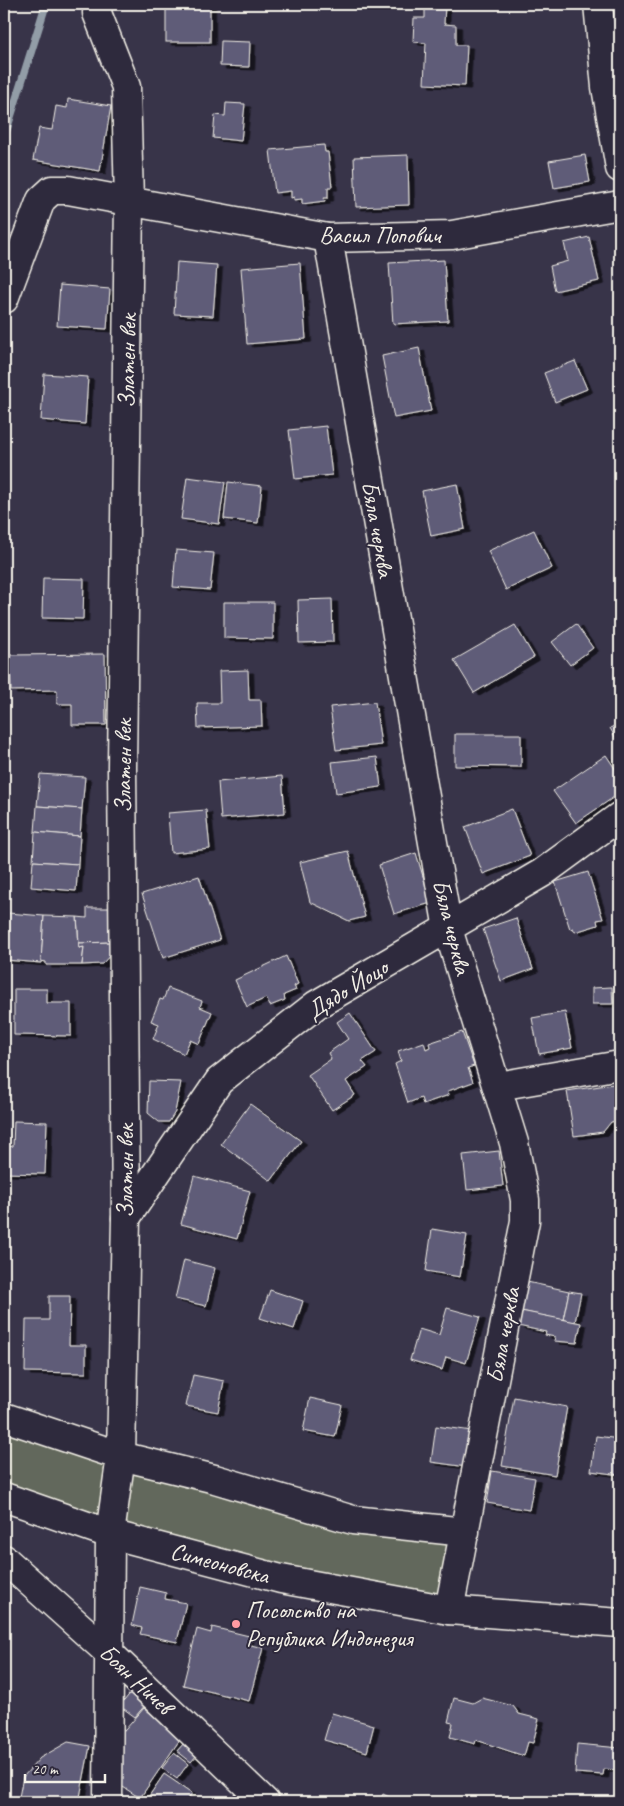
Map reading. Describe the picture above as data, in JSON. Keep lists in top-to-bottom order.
{
  "streets": {
    "street": [
      "Васил Попович",
      "Златен век",
      "Бяла черква",
      "Дядо Йоцо",
      "Симеоновска",
      "Боян Ничев"
    ]
  },
  "crossings": [
    ["Васил Попович", "Златен век"],
    ["Васил Попович", "Бяла черква"],
    ["Златен век", "Дядо Йоцо"],
    ["Златен век", "Симеоновска"],
    ["Златен век", "Боян Ничев"],
    ["Бяла черква", "Дядо Йоцо"],
    ["Бяла черква", "Симеоновска"]
  ],
  "places": ["Посолство на Република Индонезия"],
  "scale_bar": "20 m"
}
